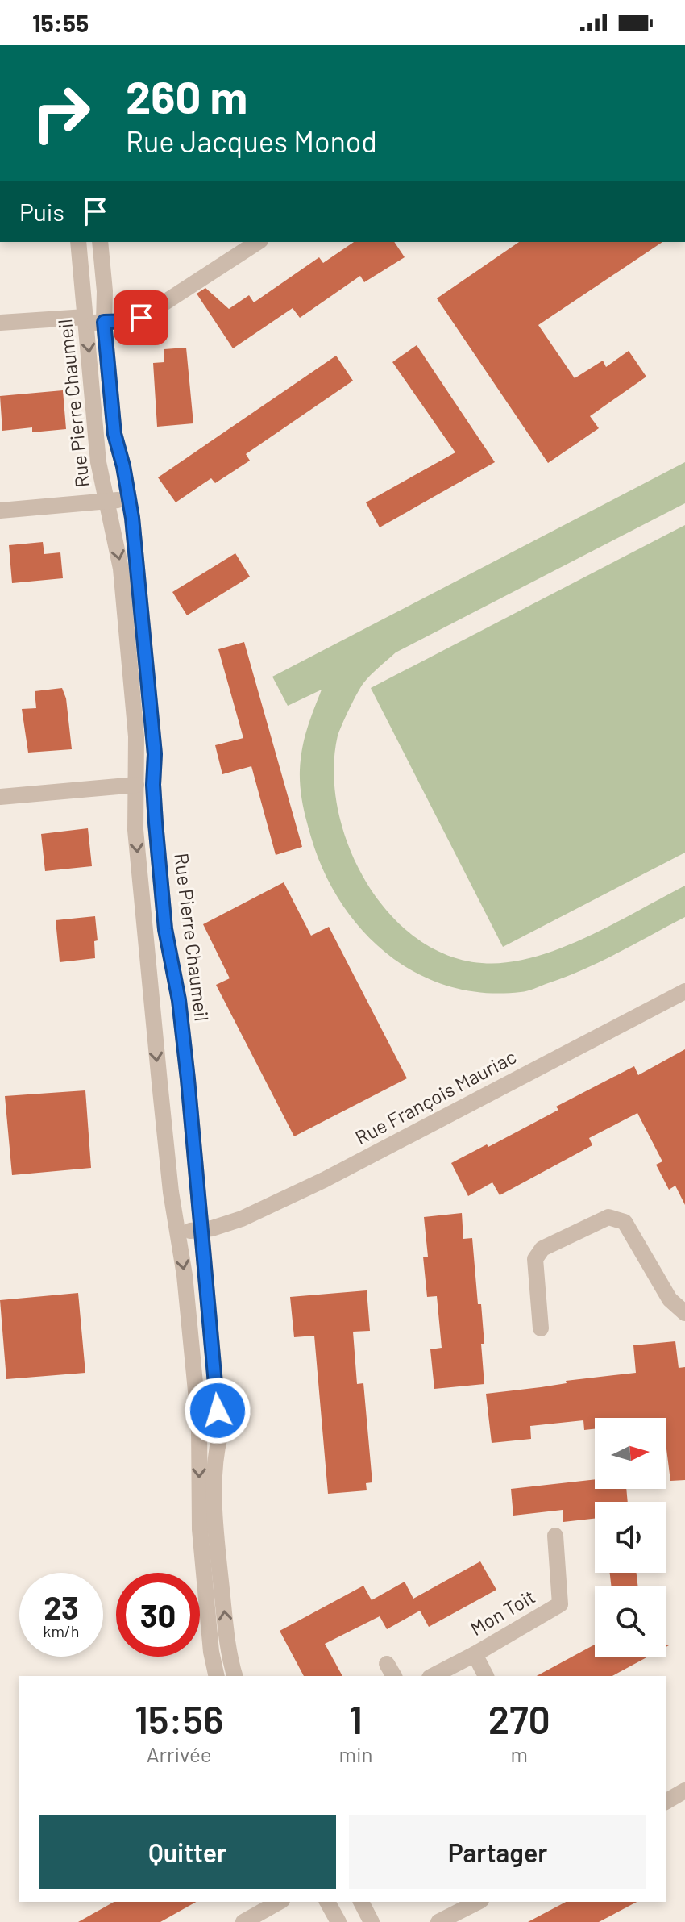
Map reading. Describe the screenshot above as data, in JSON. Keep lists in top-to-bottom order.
{
  "streets": {
    "street": ["Rue Pierre Chaumeil", "Rue François Mauriac", "Mon Toit"]
  },
  "crossings": [
    ["Rue Pierre Chaumeil", "Rue François Mauriac"]
  ],
  "north": "right",
  "page": {
    "status": "15:55",
    "turn": ["260 m", "Rue Jacques Monod"],
    "then": "Puis",
    "speed": "23 km/h",
    "limit": "30",
    "eta": [
      "15:56",
      "Arrivée",
      "1",
      "min",
      "270",
      "m"
    ],
    "buttons": ["Quitter", "Partager"]
  }
}
